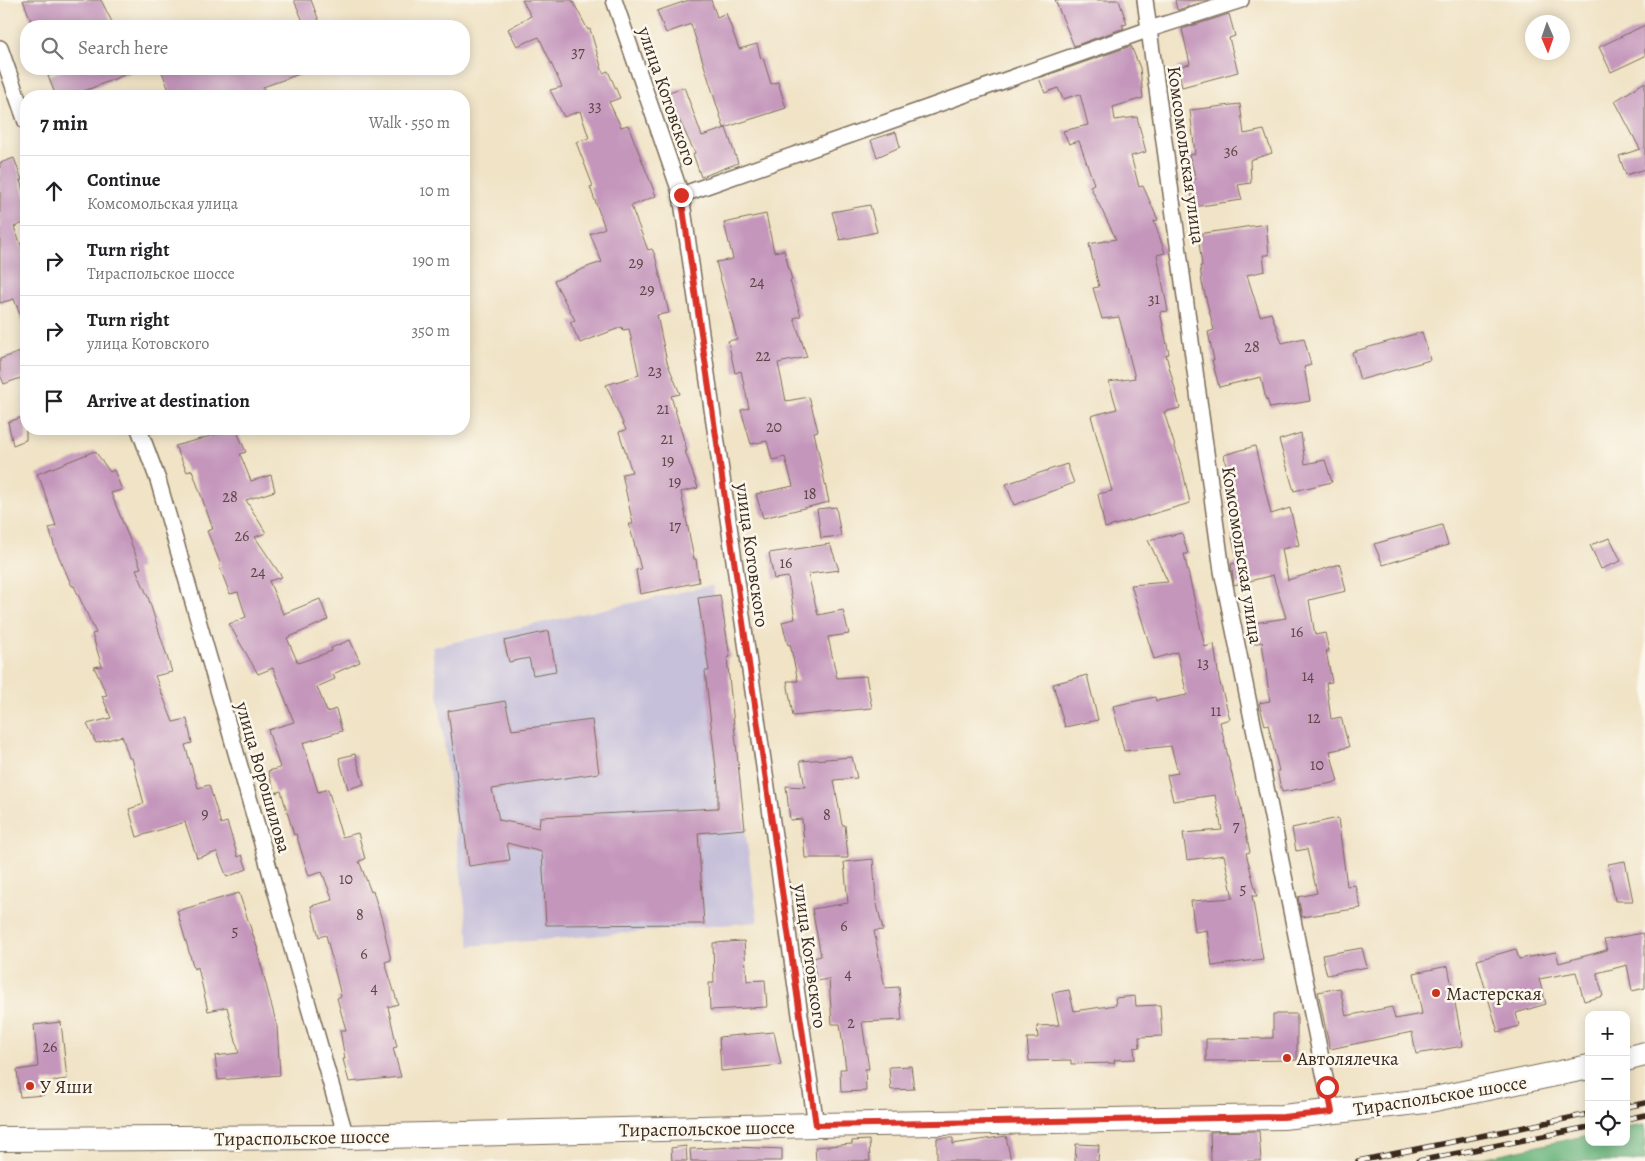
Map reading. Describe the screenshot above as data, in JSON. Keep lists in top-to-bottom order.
{
  "streets": {
    "main road": ["Тираспольское шоссе"],
    "street": ["улица Котовского", "Комсомольская улица", "улица Ворошилова"]
  },
  "crossings": [
    ["улица Котовского", "Тираспольское шоссе"],
    ["Комсомольская улица", "Тираспольское шоссе"],
    ["улица Ворошилова", "Тираспольское шоссе"]
  ],
  "places": ["Мастерская", "Автолялечка", "У Яши"],
  "house_numbers": [
    "37",
    "33",
    "36",
    "29",
    "24",
    "29",
    "31",
    "28",
    "22",
    "23",
    "21",
    "20",
    "21",
    "19",
    "19",
    "18",
    "28",
    "17",
    "26",
    "16",
    "24",
    "16",
    "13",
    "14",
    "11",
    "12",
    "10",
    "9",
    "8",
    "7",
    "10",
    "5",
    "8",
    "6",
    "5",
    "6",
    "4",
    "4",
    "2",
    "26"
  ],
  "north": "bottom",
  "page": {
    "search": "Search here",
    "heading": ["7 min", "Walk · 550 m"],
    "list": [
      ["Continue", "Комсомольская улица", "10 m"],
      ["Turn right", "Тираспольское шоссе", "190 m"],
      ["Turn right", "улица Котовского", "350 m"],
      "Arrive at destination"
    ],
    "map_buttons": ["+", "−"]
  }
}
